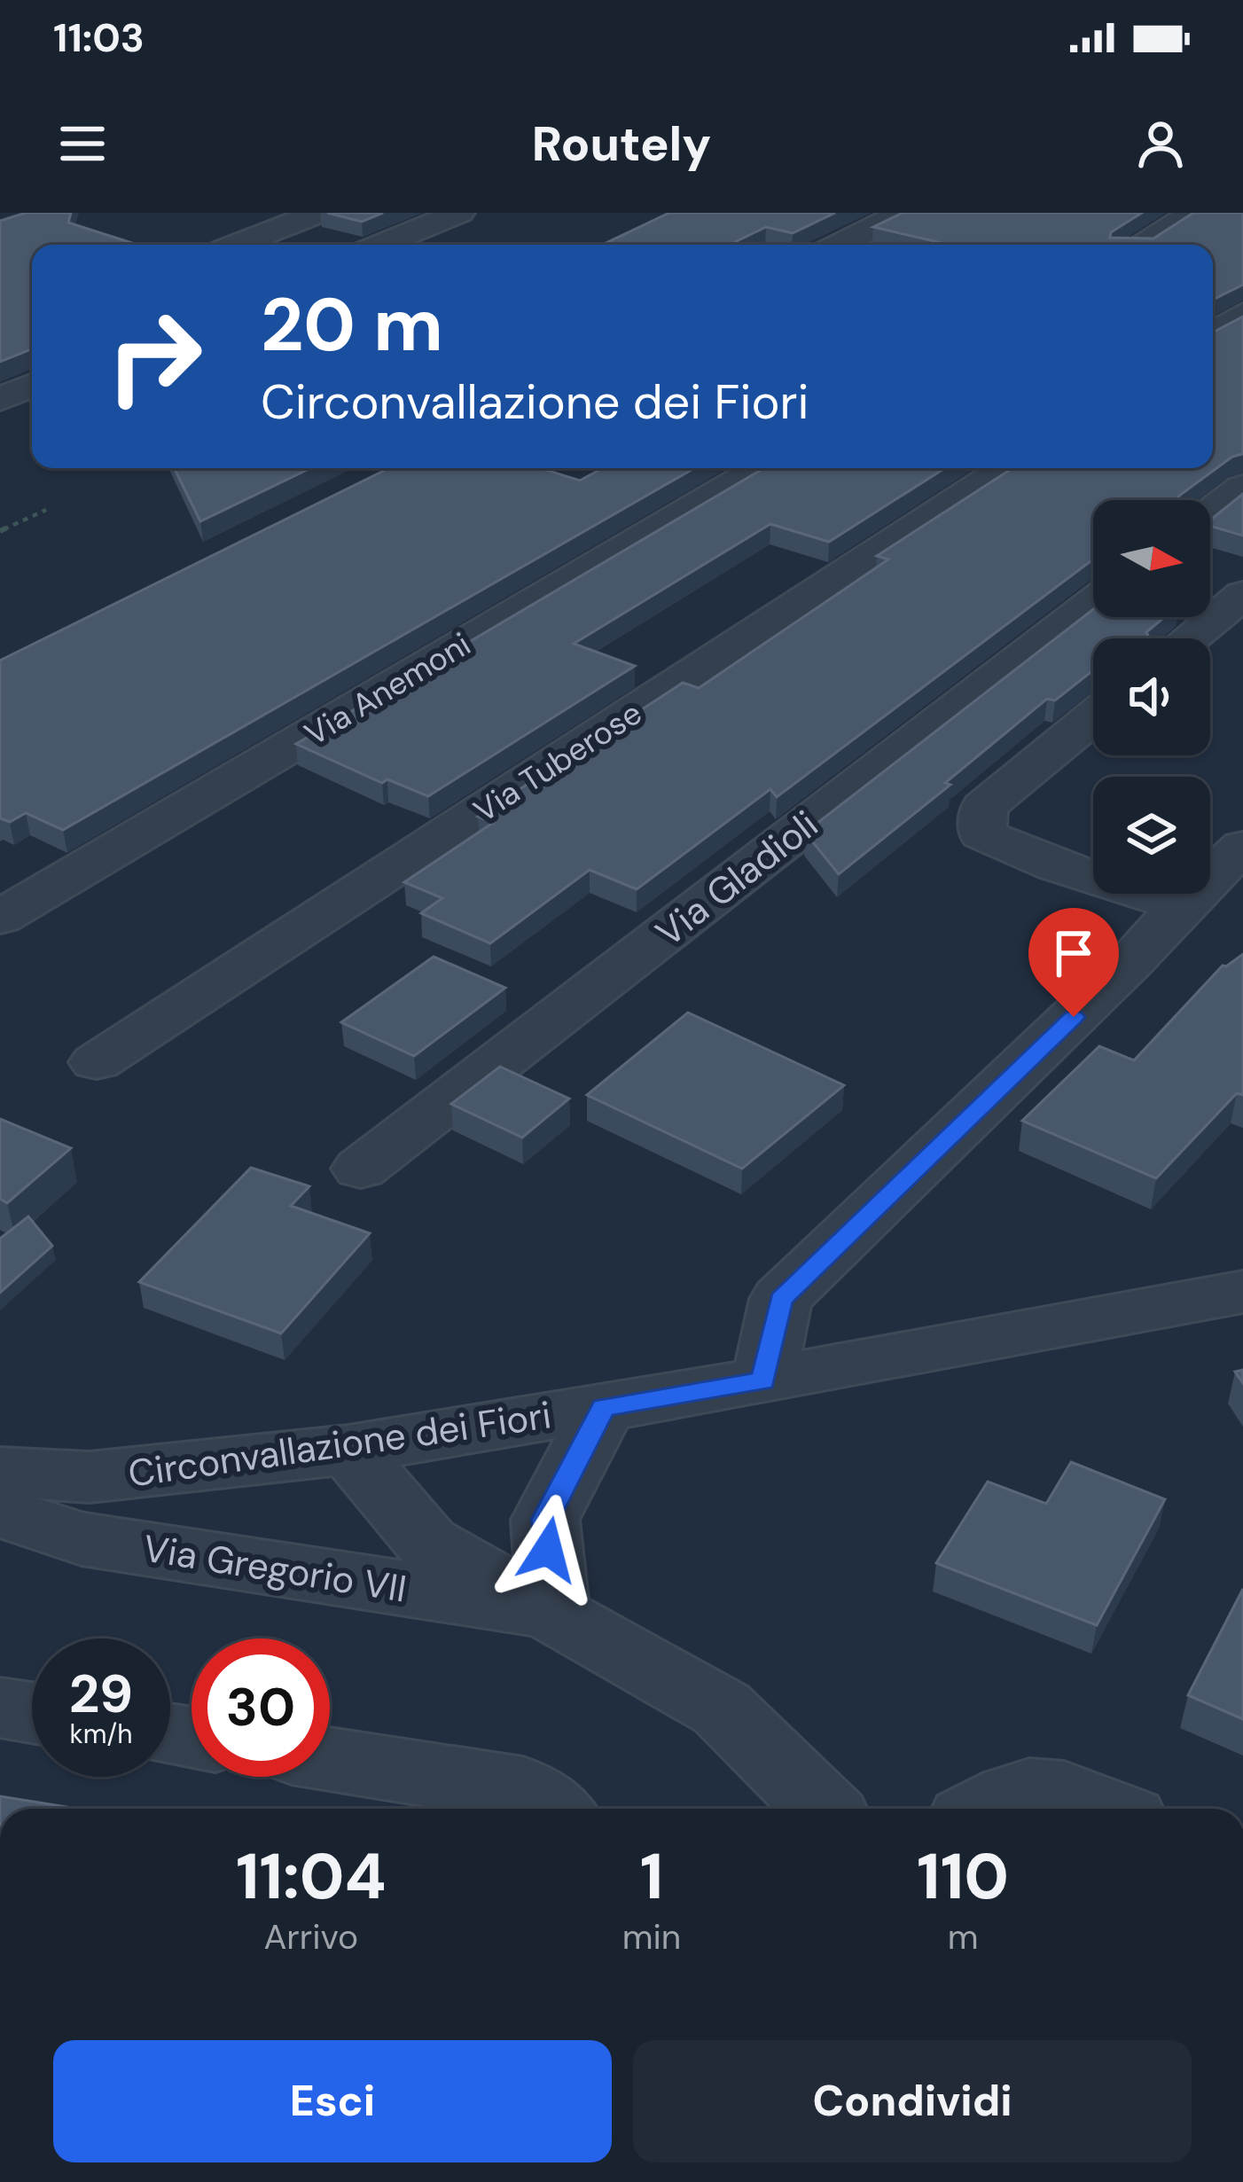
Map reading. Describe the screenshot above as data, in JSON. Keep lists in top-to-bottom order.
{
  "streets": {
    "street": [
      "Via Anemoni",
      "Via Tuberose",
      "Via Gladioli",
      "Circonvallazione dei Fiori",
      "Via Gregorio VII"
    ]
  },
  "crossings": [
    ["Circonvallazione dei Fiori", "Via Gregorio VII"]
  ],
  "north": "right",
  "page": {
    "status": "11:03",
    "header": "Routely",
    "turn": ["20 m", "Circonvallazione dei Fiori"],
    "speed": "29 km/h",
    "limit": "30",
    "eta": [
      "11:04",
      "Arrivo",
      "1",
      "min",
      "110",
      "m"
    ],
    "buttons": ["Esci", "Condividi"]
  }
}
